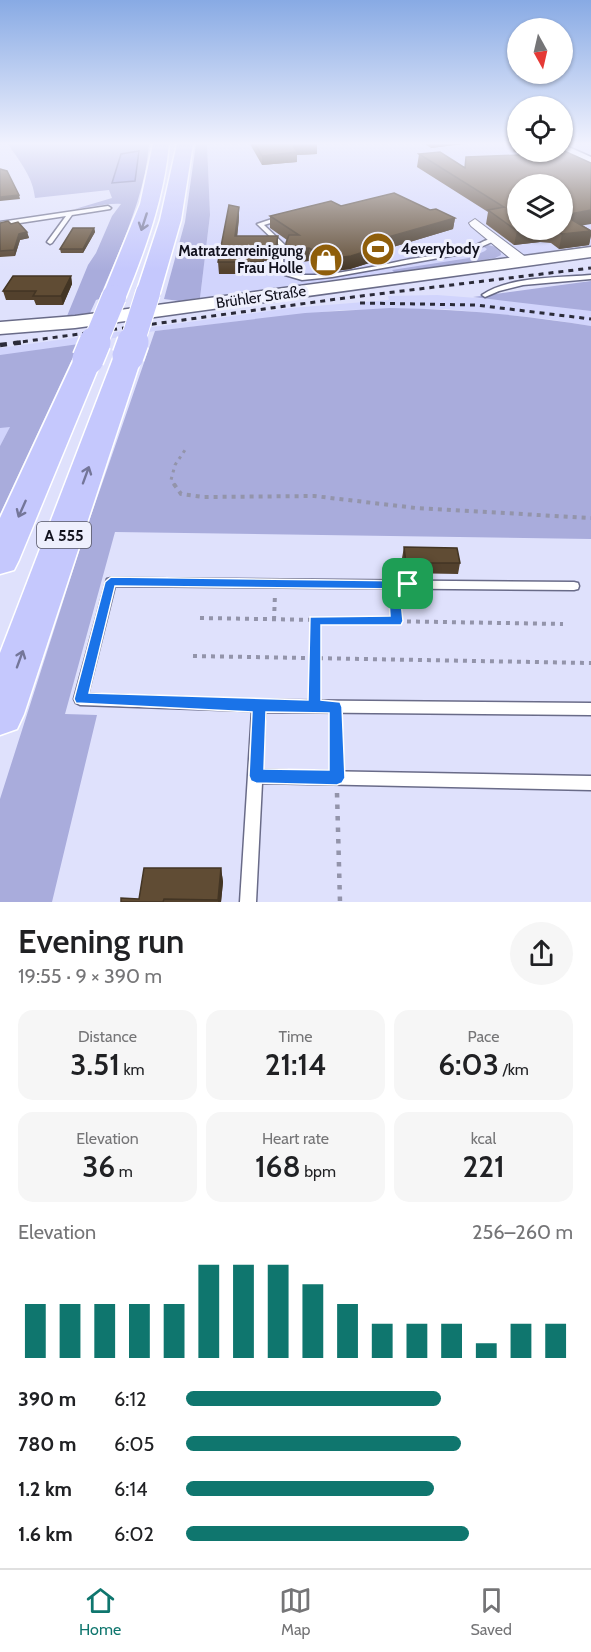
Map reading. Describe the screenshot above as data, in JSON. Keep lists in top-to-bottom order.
{
  "streets": {
    "highway": ["A 555"],
    "main road": ["Brühler Straße"]
  },
  "places": {
    "sports": ["4everybody"],
    "shop": ["Matratzenreinigung Frau Holle"]
  },
  "north": "bottom",
  "page": {
    "heading": ["Evening run", "19:55 · 9 × 390 m"],
    "stats": [
      ["Distance", "3.51 km"],
      ["Time", "21:14"],
      ["Pace", "6:03 /km"],
      ["Elevation", "36 m"],
      ["Heart rate", "168 bpm"],
      ["kcal", "221"]
    ],
    "chart": ["Elevation", "256–260 m"],
    "list": [
      {
        "name": "390 m",
        "note": "6:12"
      },
      {
        "name": "780 m",
        "note": "6:05"
      },
      {
        "name": "1.2 km",
        "note": "6:14"
      },
      {
        "name": "1.6 km",
        "note": "6:02"
      }
    ],
    "tabs": ["Home", "Map", "Saved"]
  }
}
